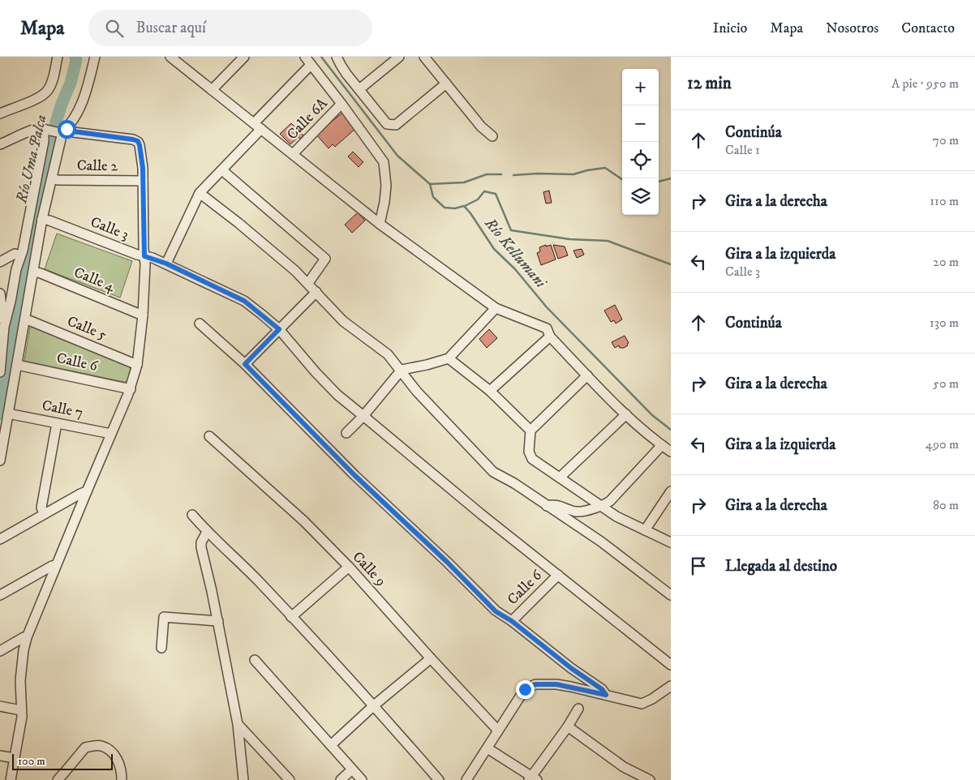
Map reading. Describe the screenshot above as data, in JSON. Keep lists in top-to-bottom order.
{
  "streets": {
    "street": [
      "Calle 6A",
      "Calle 2",
      "Calle 3",
      "Calle 4",
      "Calle 5",
      "Calle 6",
      "Calle 7",
      "Calle 9"
    ]
  },
  "crossings": [
    ["Calle 3", "Calle 6"]
  ],
  "water": ["Río Uma Palca", "Río Kellumani"],
  "scale_bar": "100 m",
  "page": {
    "header": "Mapa",
    "search": "Buscar aquí",
    "nav": [
      "Inicio",
      "Mapa",
      "Nosotros",
      "Contacto"
    ],
    "heading": ["12 min", "A pie · 950 m"],
    "map_buttons": ["+", "−"],
    "list": [
      ["Continúa", "Calle 1", "70 m"],
      ["Gira a la derecha", "110 m"],
      ["Gira a la izquierda", "Calle 3", "20 m"],
      ["Continúa", "130 m"],
      ["Gira a la derecha", "50 m"],
      ["Gira a la izquierda", "490 m"],
      ["Gira a la derecha", "80 m"],
      "Llegada al destino"
    ],
    "scale": "100 m"
  }
}
